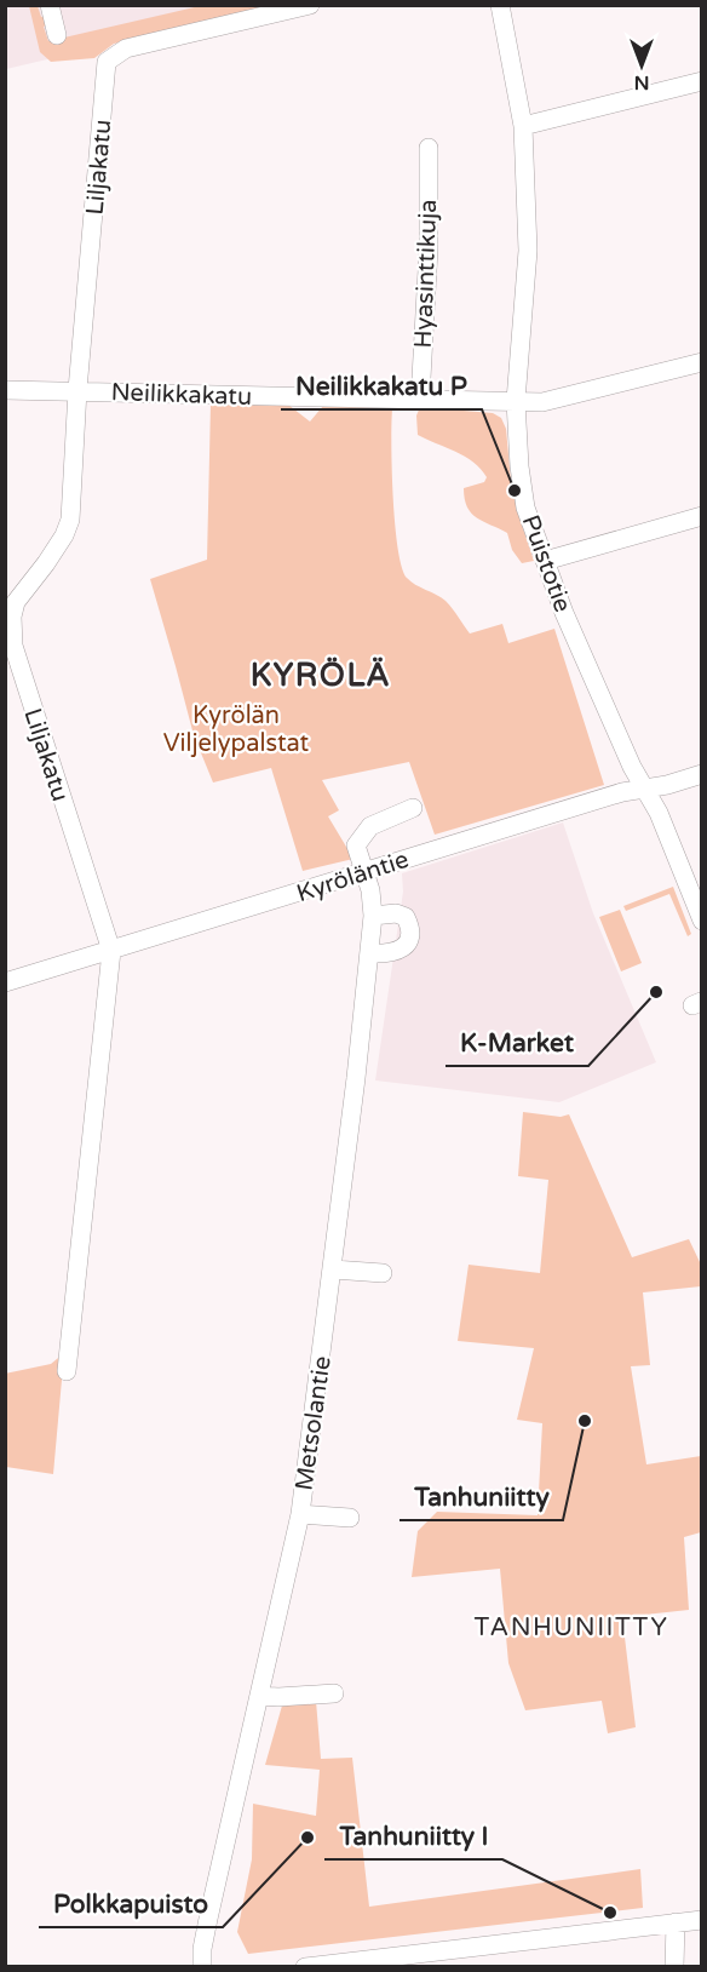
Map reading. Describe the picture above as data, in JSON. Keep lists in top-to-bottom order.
{
  "streets": {
    "street": [
      "Liljakatu",
      "Hyasinttikuja",
      "Neilikkakatu",
      "Puistotie",
      "Kyröläntie",
      "Metsolantie"
    ]
  },
  "crossings": [
    ["Liljakatu", "Neilikkakatu"],
    ["Liljakatu", "Kyröläntie"],
    ["Hyasinttikuja", "Neilikkakatu"],
    ["Neilikkakatu", "Puistotie"],
    ["Puistotie", "Kyröläntie"],
    ["Kyröläntie", "Metsolantie"]
  ],
  "districts": ["KYRÖLÄ", "TANHUNIITTY"],
  "parks": ["Kyrölän Viljelypalstat"],
  "places": [
    "Neilikkakatu P",
    "K-Market",
    "Tanhuniitty",
    "Polkkapuisto",
    "Tanhuniitty I"
  ],
  "north": "bottom"
}
